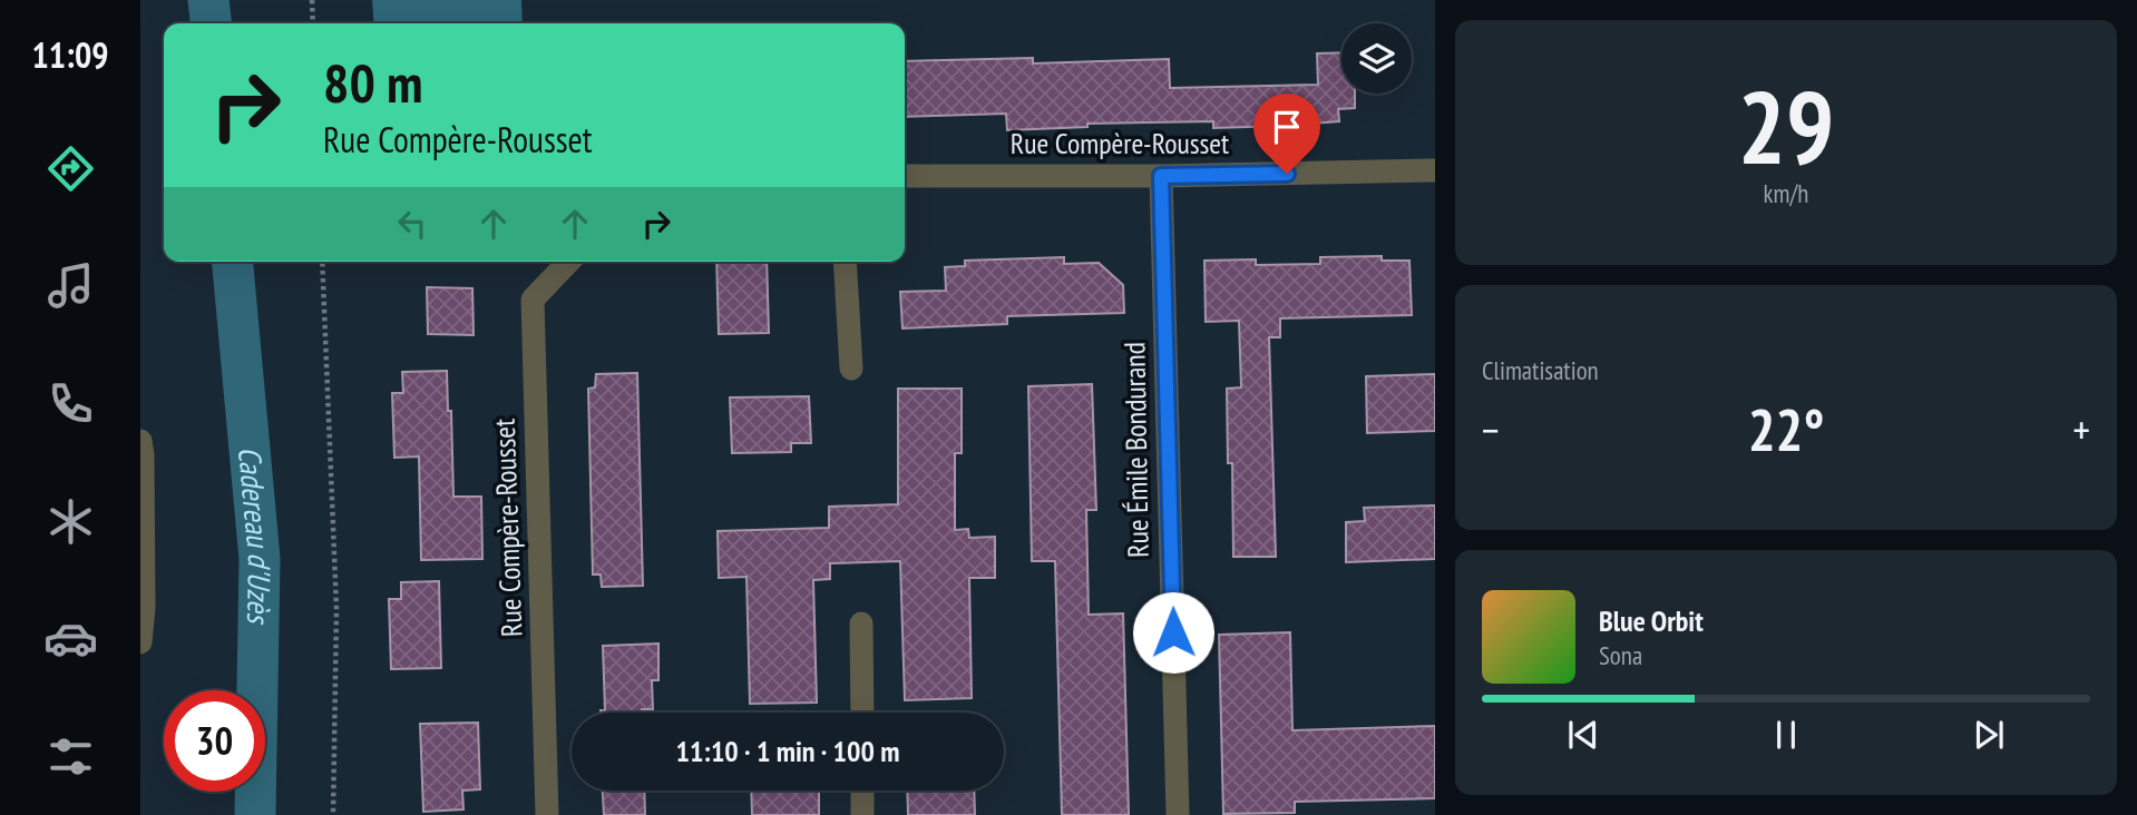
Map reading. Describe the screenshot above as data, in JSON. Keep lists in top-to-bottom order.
{
  "streets": {
    "street": ["Rue Compère-Rousset", "Rue Émile Bondurand"]
  },
  "crossings": [
    ["Rue Compère-Rousset", "Rue Émile Bondurand"]
  ],
  "water": ["Cadereau d'Uzès"],
  "page": {
    "tabs": "11:09",
    "tile": [
      ["29", "km/h"],
      "Climatisation"
    ],
    "turn": ["80 m", "Rue Compère-Rousset"],
    "heat": ["−", "22°", "+"],
    "song": ["Blue Orbit", "Sona"],
    "limit": "30",
    "trip": "11:10 · 1 min · 100 m"
  }
}
